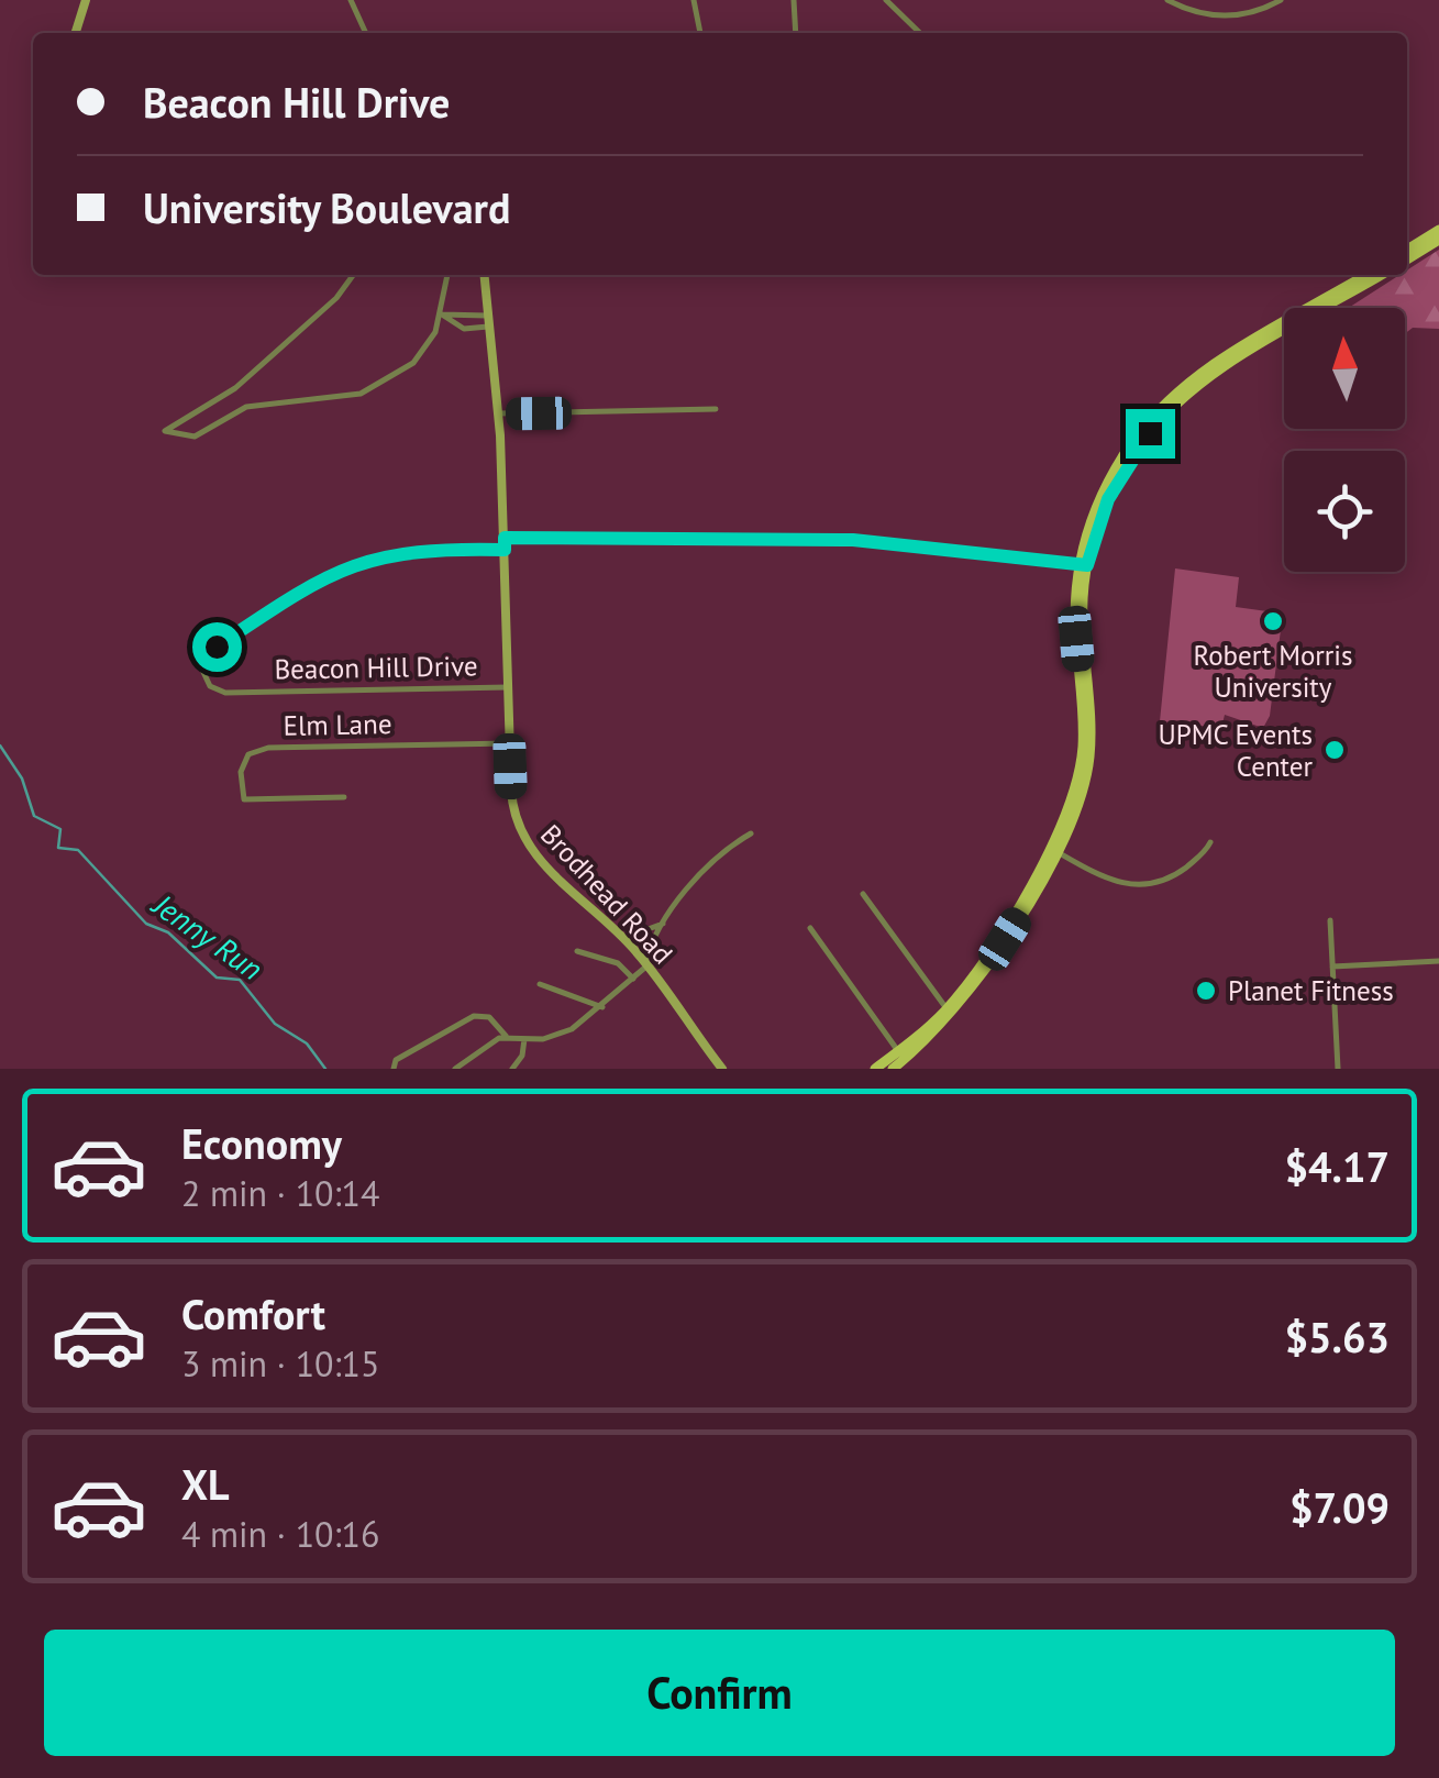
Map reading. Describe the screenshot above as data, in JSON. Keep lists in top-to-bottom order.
{
  "streets": {
    "main road": ["Brodhead Road"],
    "street": ["Beacon Hill Drive", "Elm Lane"]
  },
  "crossings": [
    ["Beacon Hill Drive", "Brodhead Road"],
    ["Elm Lane", "Brodhead Road"]
  ],
  "water": ["Jenny Run"],
  "places": ["Robert Morris University", "UPMC Events Center", "Planet Fitness"],
  "north": "top",
  "page": {
    "banner": ["Beacon Hill Drive", "University Boulevard"],
    "list": [
      {
        "name": "Economy",
        "note": "2 min · 10:14",
        "value": "$4.17"
      },
      {
        "name": "Comfort",
        "note": "3 min · 10:15",
        "value": "$5.63"
      },
      {
        "name": "XL",
        "note": "4 min · 10:16",
        "value": "$7.09"
      }
    ],
    "buttons": "Confirm"
  }
}
